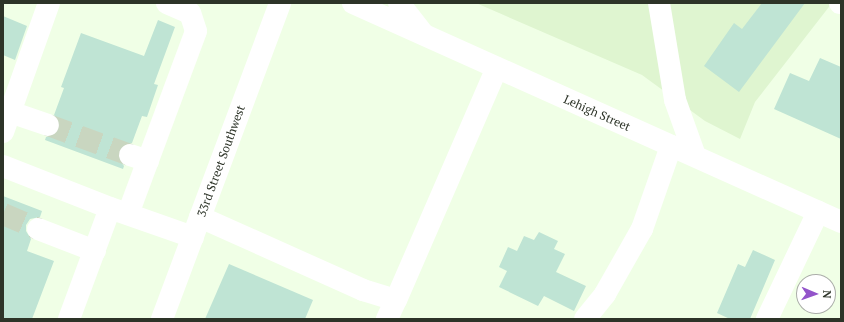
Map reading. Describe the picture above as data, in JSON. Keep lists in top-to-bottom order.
{
  "streets": {
    "main road": ["Lehigh Street", "33rd Street Southwest"]
  },
  "north": "right"
}
